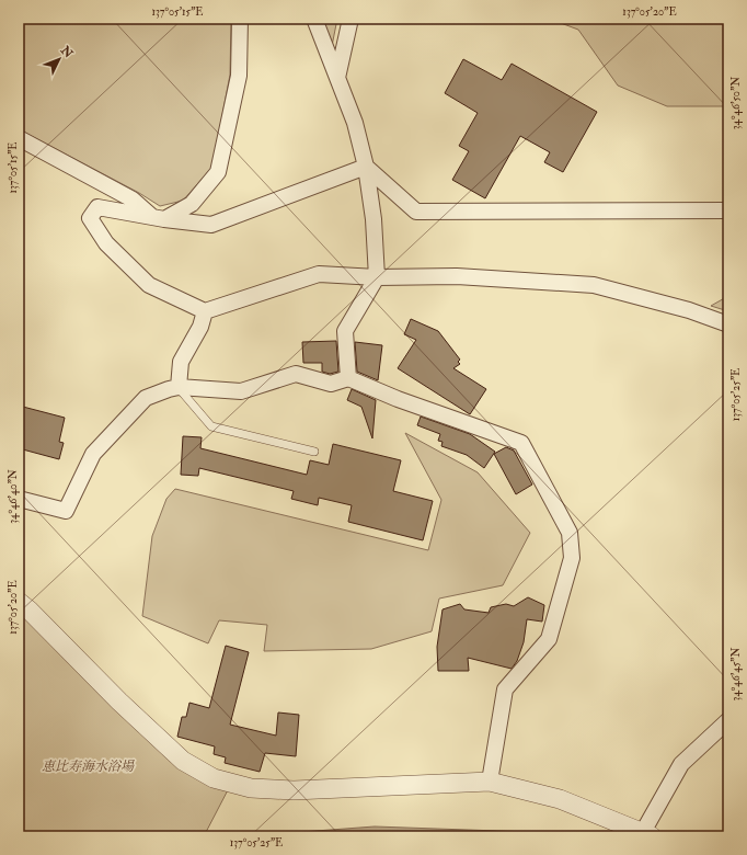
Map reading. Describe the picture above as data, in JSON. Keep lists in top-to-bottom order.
{
  "parks": ["恵比寿海水浴場"],
  "north": "top right",
  "coordinates": [
    "137°05'15\"E",
    "137°05'20\"E",
    "34°46'50\"N",
    "137°05'25\"E",
    "34°46'40\"N",
    "34°46'45\"N"
  ]
}
